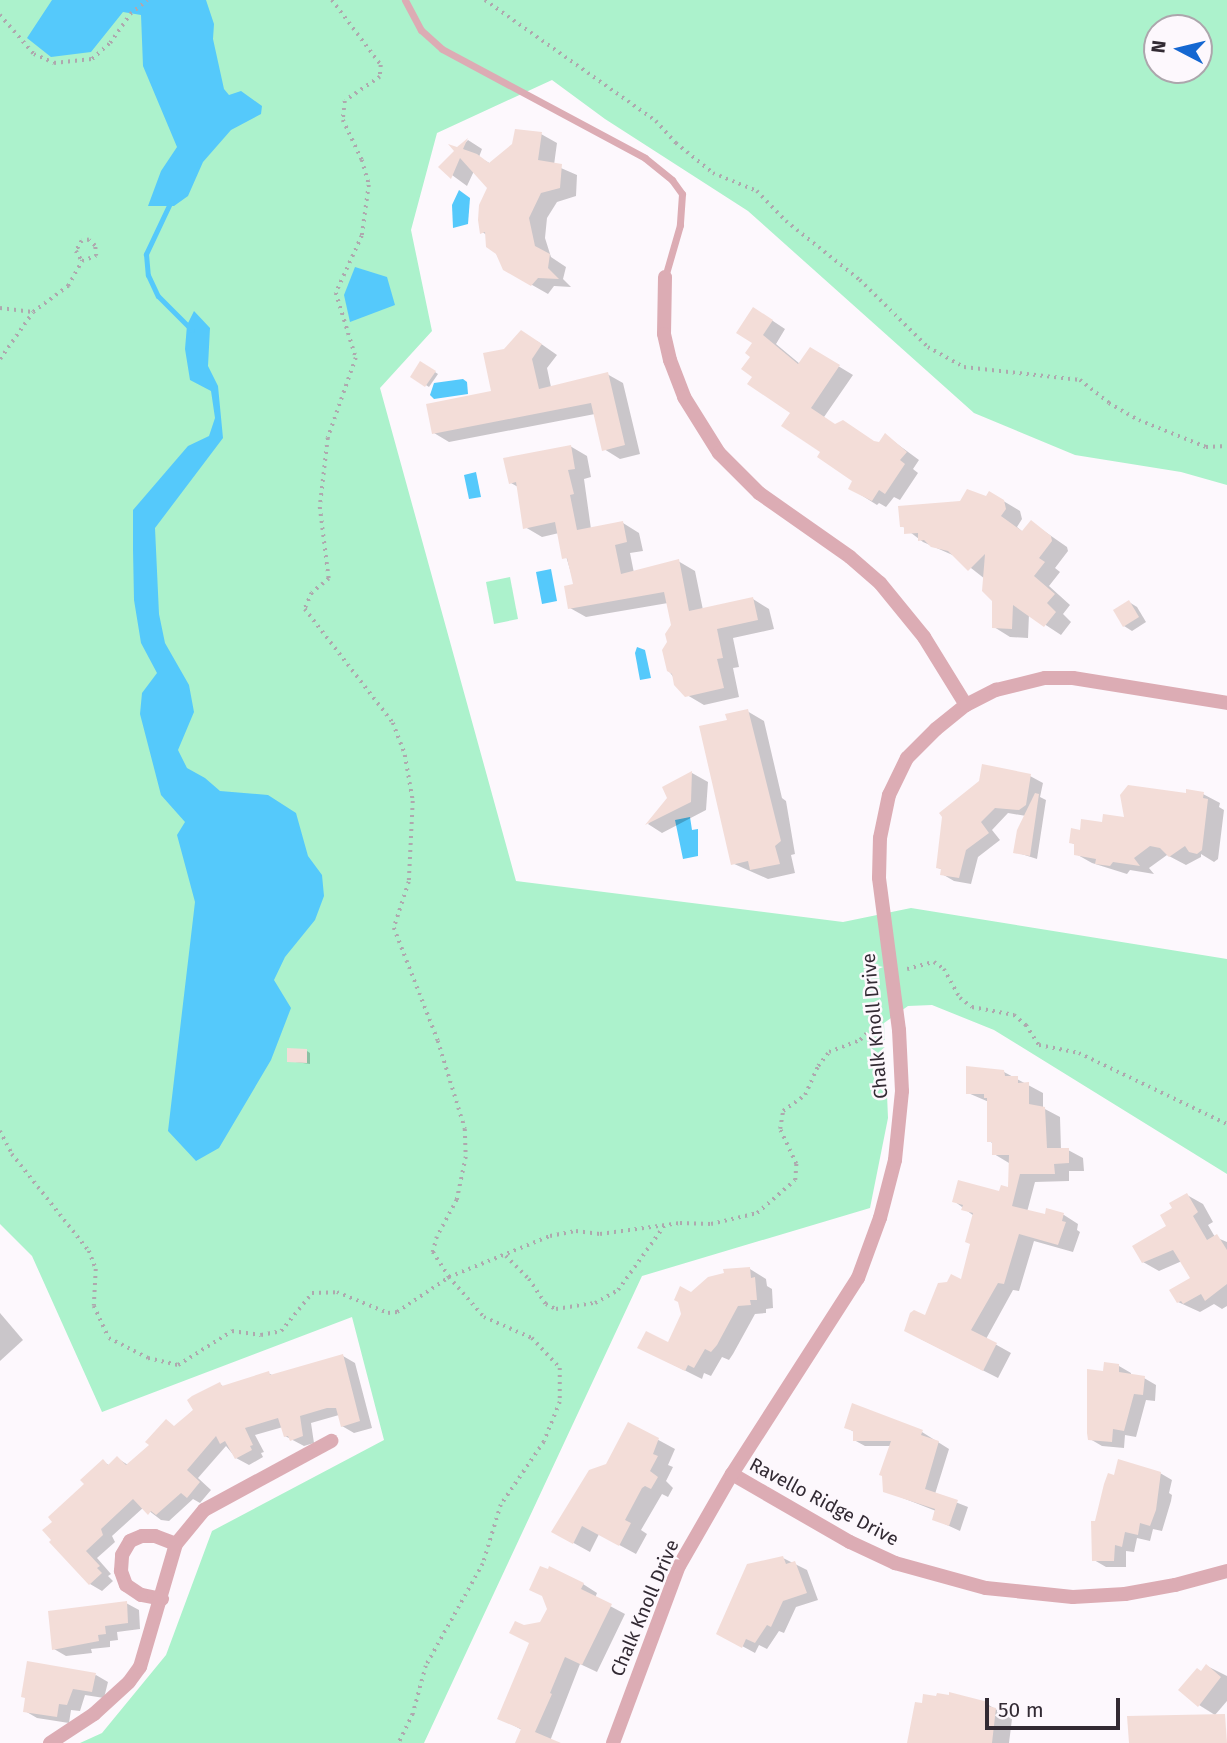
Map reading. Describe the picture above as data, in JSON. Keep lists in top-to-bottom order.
{
  "streets": {
    "street": ["Chalk Knoll Drive", "Ravello Ridge Drive"]
  },
  "crossings": [
    ["Chalk Knoll Drive", "Ravello Ridge Drive"]
  ],
  "scale_bar": "50 m",
  "north": "left"
}
